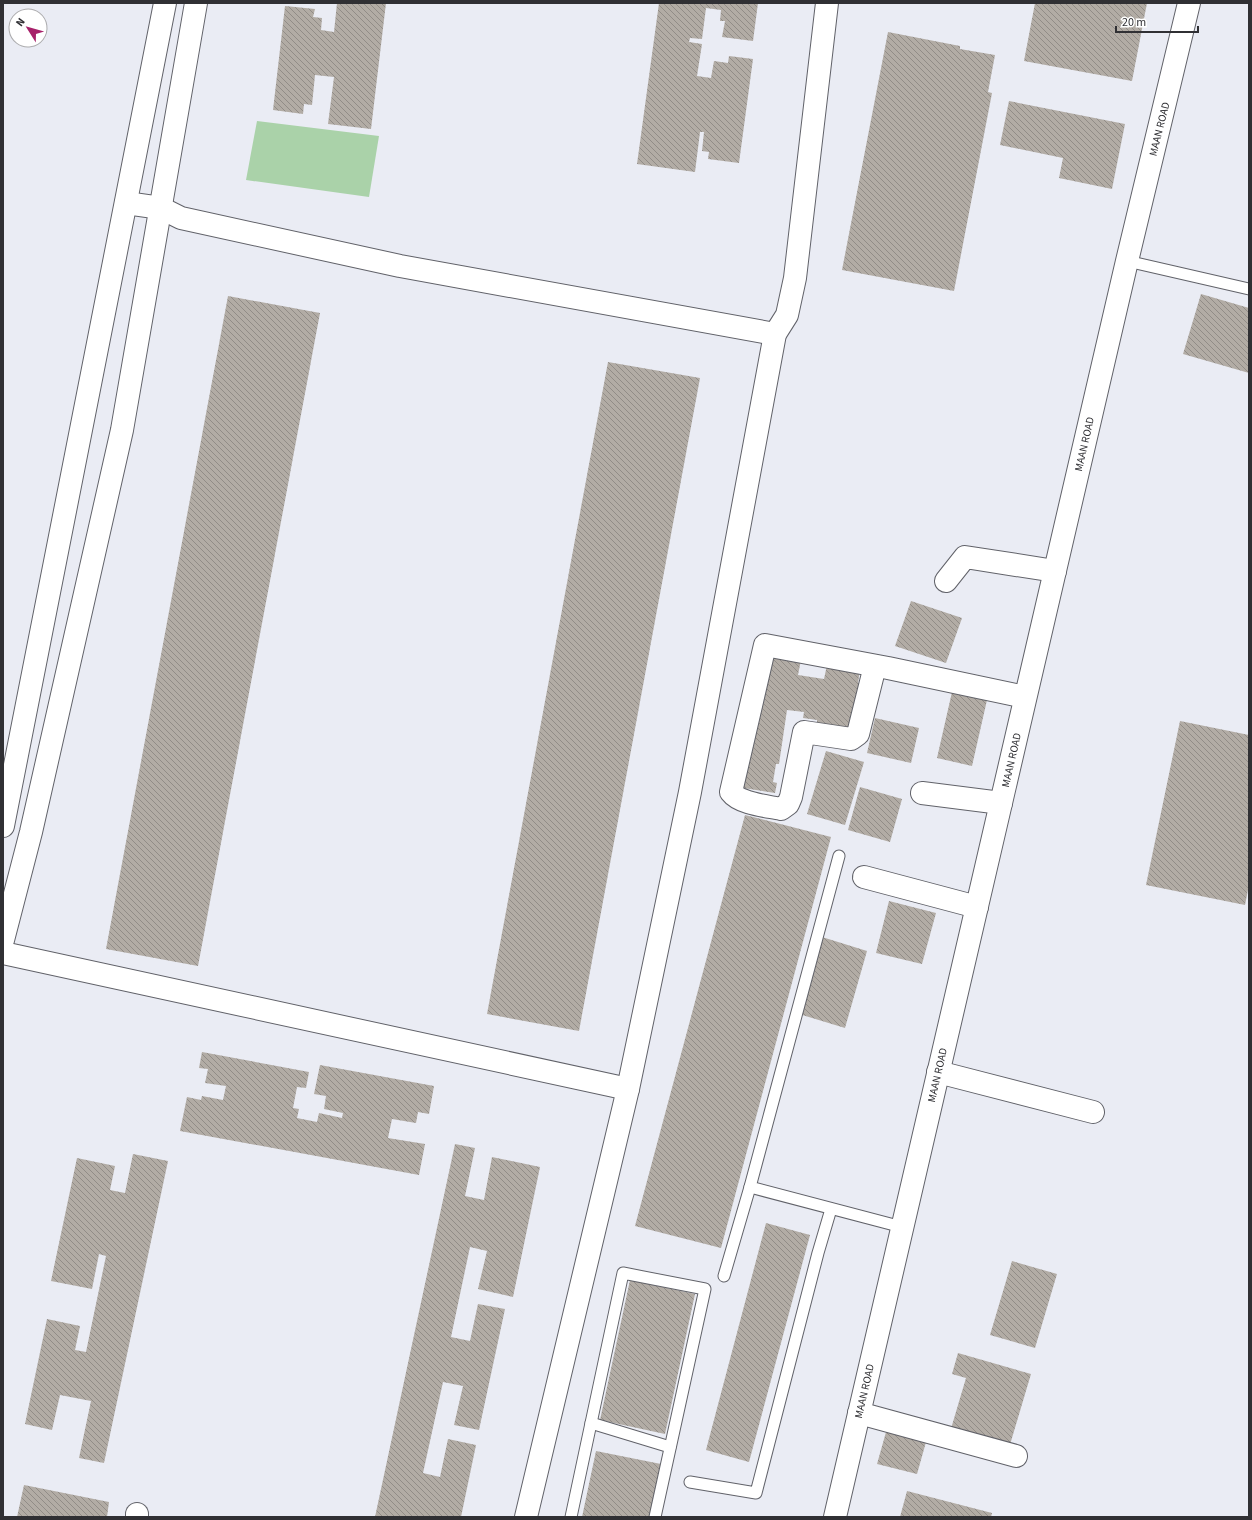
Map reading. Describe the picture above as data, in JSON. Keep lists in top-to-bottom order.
{
  "streets": {
    "street": ["MAAN ROAD"]
  },
  "scale_bar": "20 m",
  "north": "top left"
}
